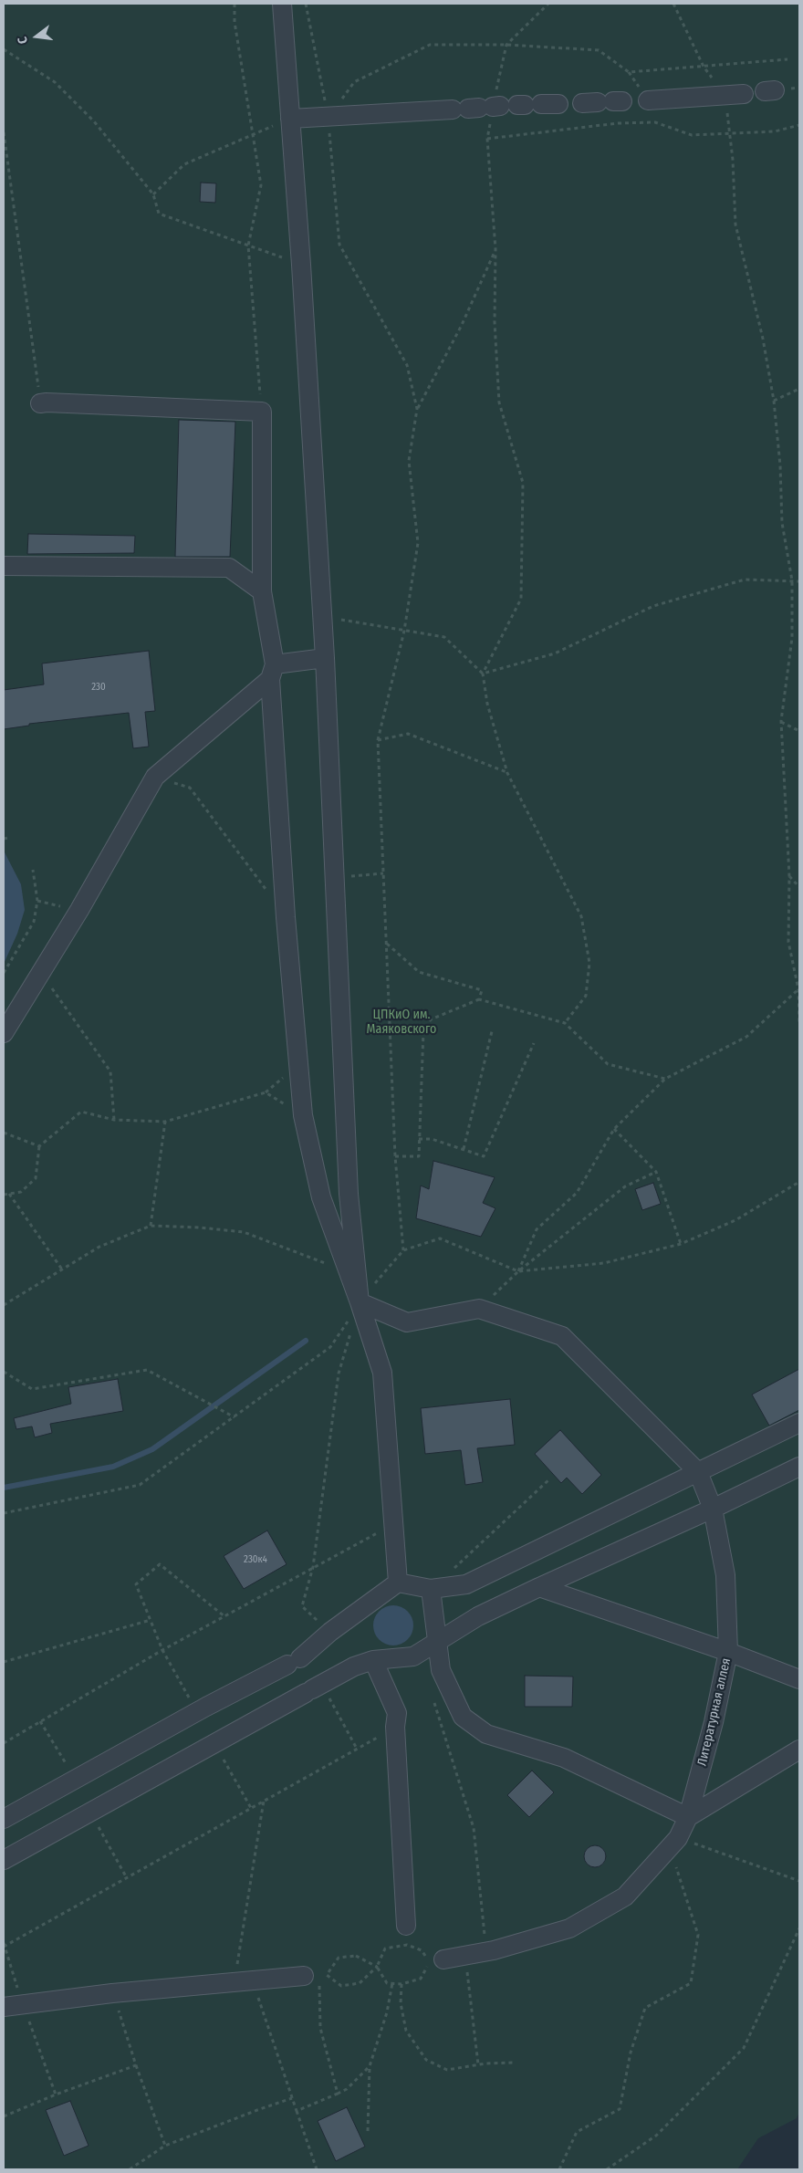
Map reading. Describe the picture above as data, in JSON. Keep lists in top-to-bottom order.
{
  "streets": {
    "street": ["Литературная аллея"]
  },
  "parks": ["ЦПКиО им. Маяковского"],
  "house_numbers": ["230", "230к4"],
  "north": "left"
}
